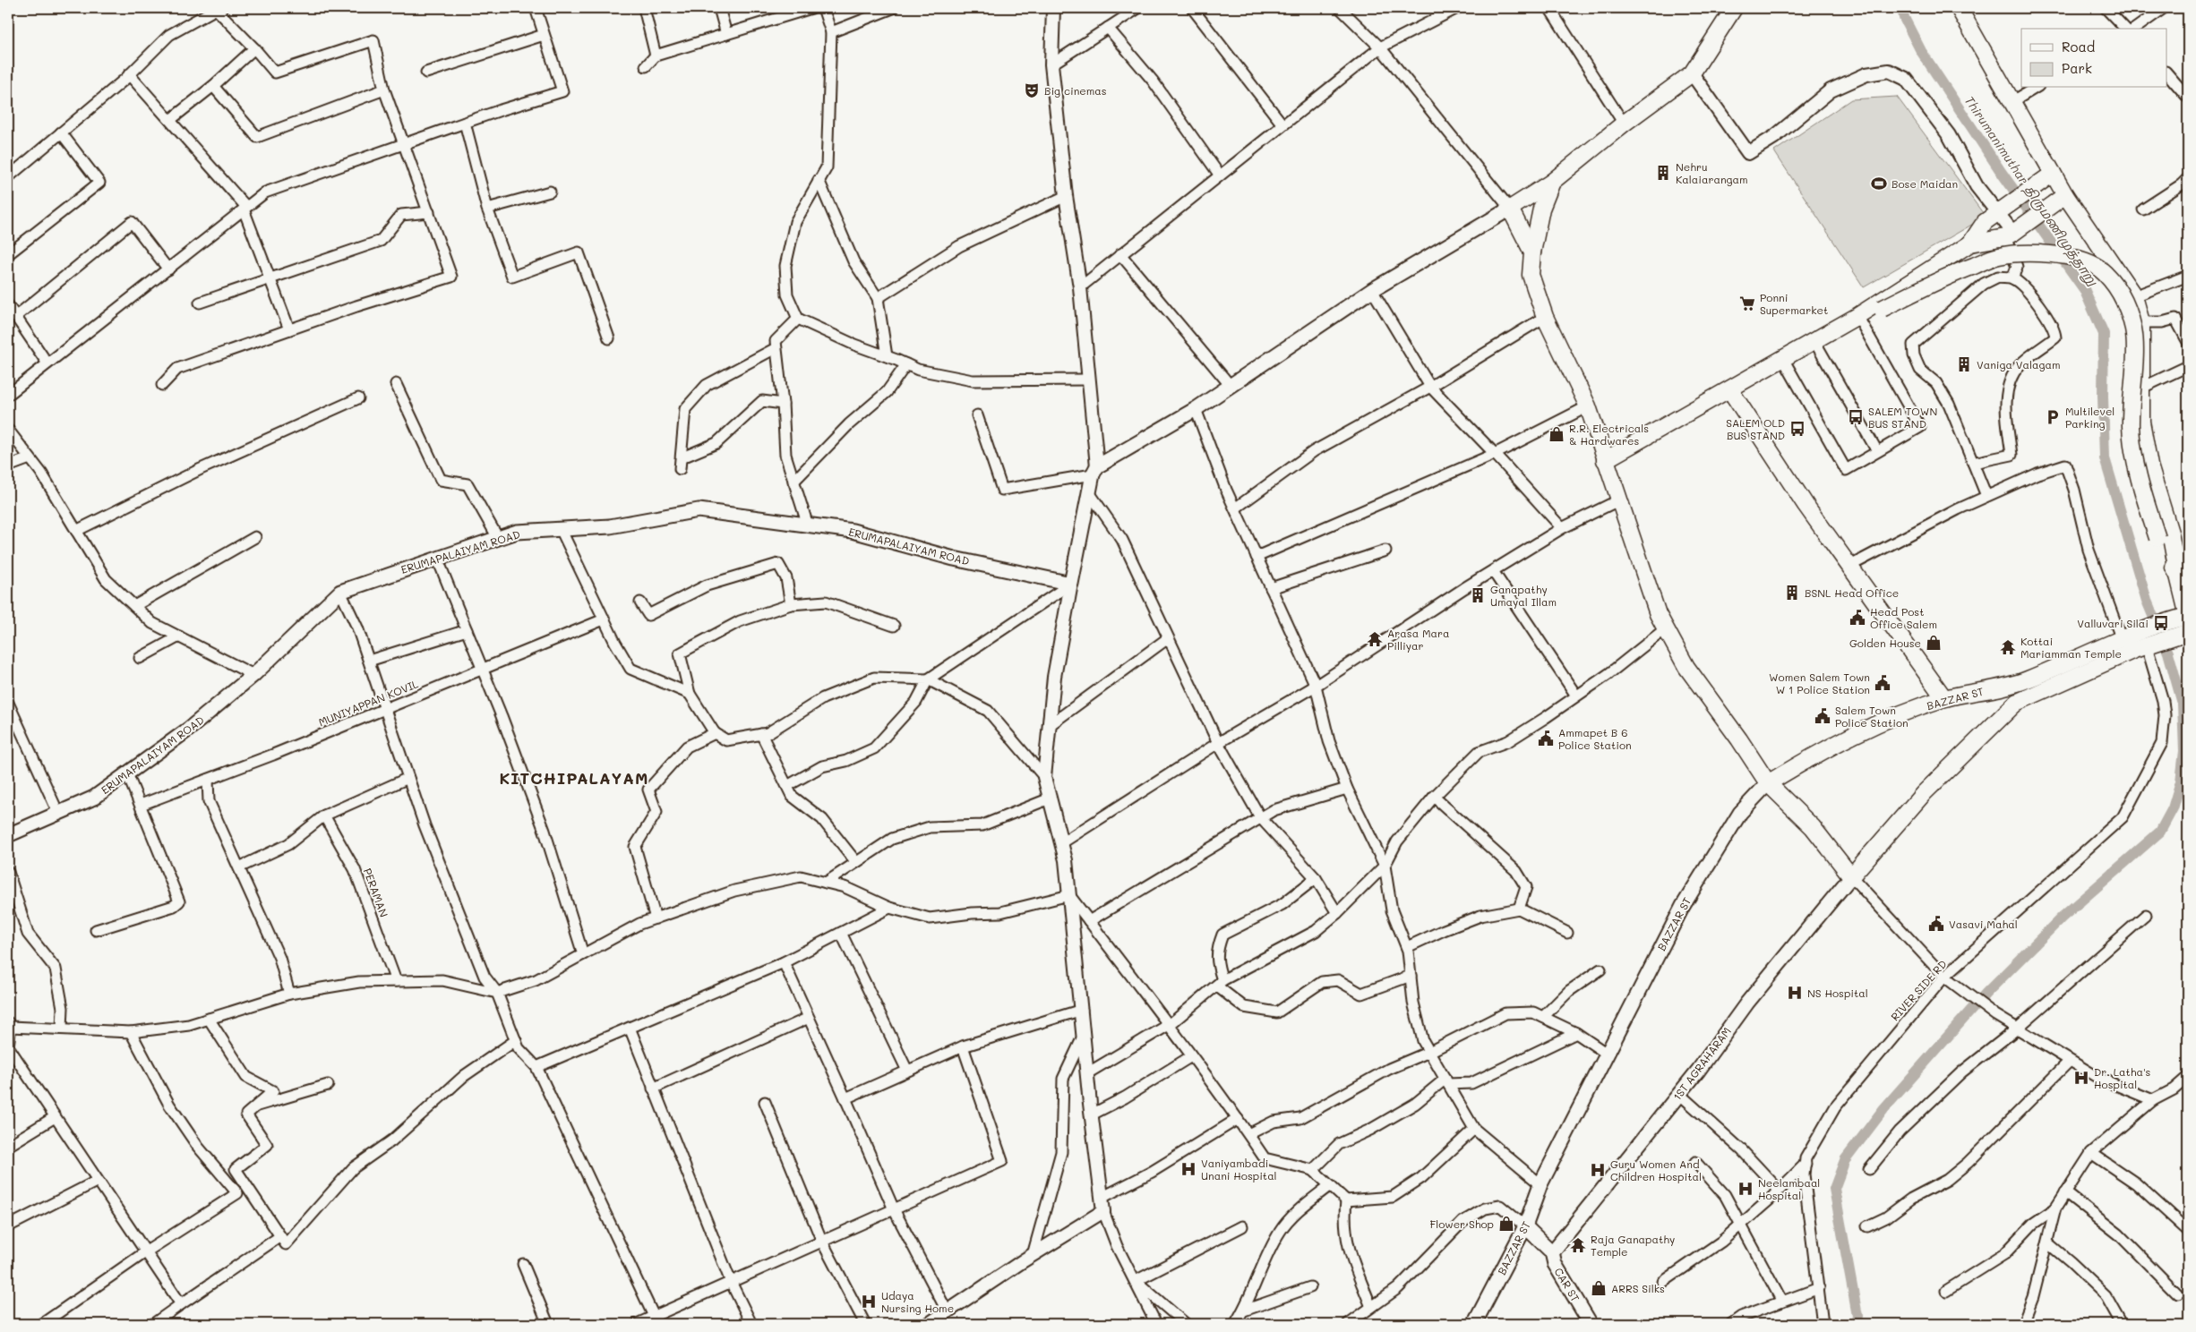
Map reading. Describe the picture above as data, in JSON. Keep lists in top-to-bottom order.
{
  "streets": {
    "main road": [
      "ERUMAPALAIYAM ROAD",
      "BAZZAR ST",
      "1ST AGRAHARAM",
      "CAR ST"
    ],
    "street": ["MUNIYAPPAN KOVIL", "PERAMAN", "RIVER SIDE RD"]
  },
  "crossings": [
    ["BAZZAR ST", "CAR ST"],
    ["1ST AGRAHARAM", "CAR ST"]
  ],
  "districts": ["KITCHIPALAYAM"],
  "water": ["Thirumanimuthar திருமணிமுத்தாறு"],
  "places": {
    "theatre": ["Big cinemas"],
    "building": [
      "Nehru Kalaiarangam",
      "Vaniga Valagam",
      "BSNL Head Office",
      "Ganapathy Umayal Illam"
    ],
    "sports": ["Bose Maidan"],
    "supermarket": ["Ponni Supermarket"],
    "bus stop": ["SALEM TOWN BUS STAND", "SALEM OLD BUS STAND", "Valluvari Silai"],
    "parking": ["Multilevel Parking"],
    "shop": [
      "R.R. Electricals & Hardwares",
      "Golden House",
      "Flower Shop",
      "ARRS Silks"
    ],
    "public building": [
      "Head Post Office Salem",
      "Women Salem Town W 1 Police Station",
      "Salem Town Police Station",
      "Ammapet B 6 Police Station",
      "Vasavi Mahal"
    ],
    "temple": ["Arasa Mara Pilliyar", "Kottai Mariamman Temple", "Raja Ganapathy Temple"],
    "hospital": [
      "NS Hospital",
      "Dr. Latha's Hospital",
      "Vaniyambadi Unani Hospital",
      "Guru Women And Children Hospital",
      "Neelambaal Hospital",
      "Udaya Nursing Home"
    ]
  },
  "legend": ["Road", "Park"]
}
